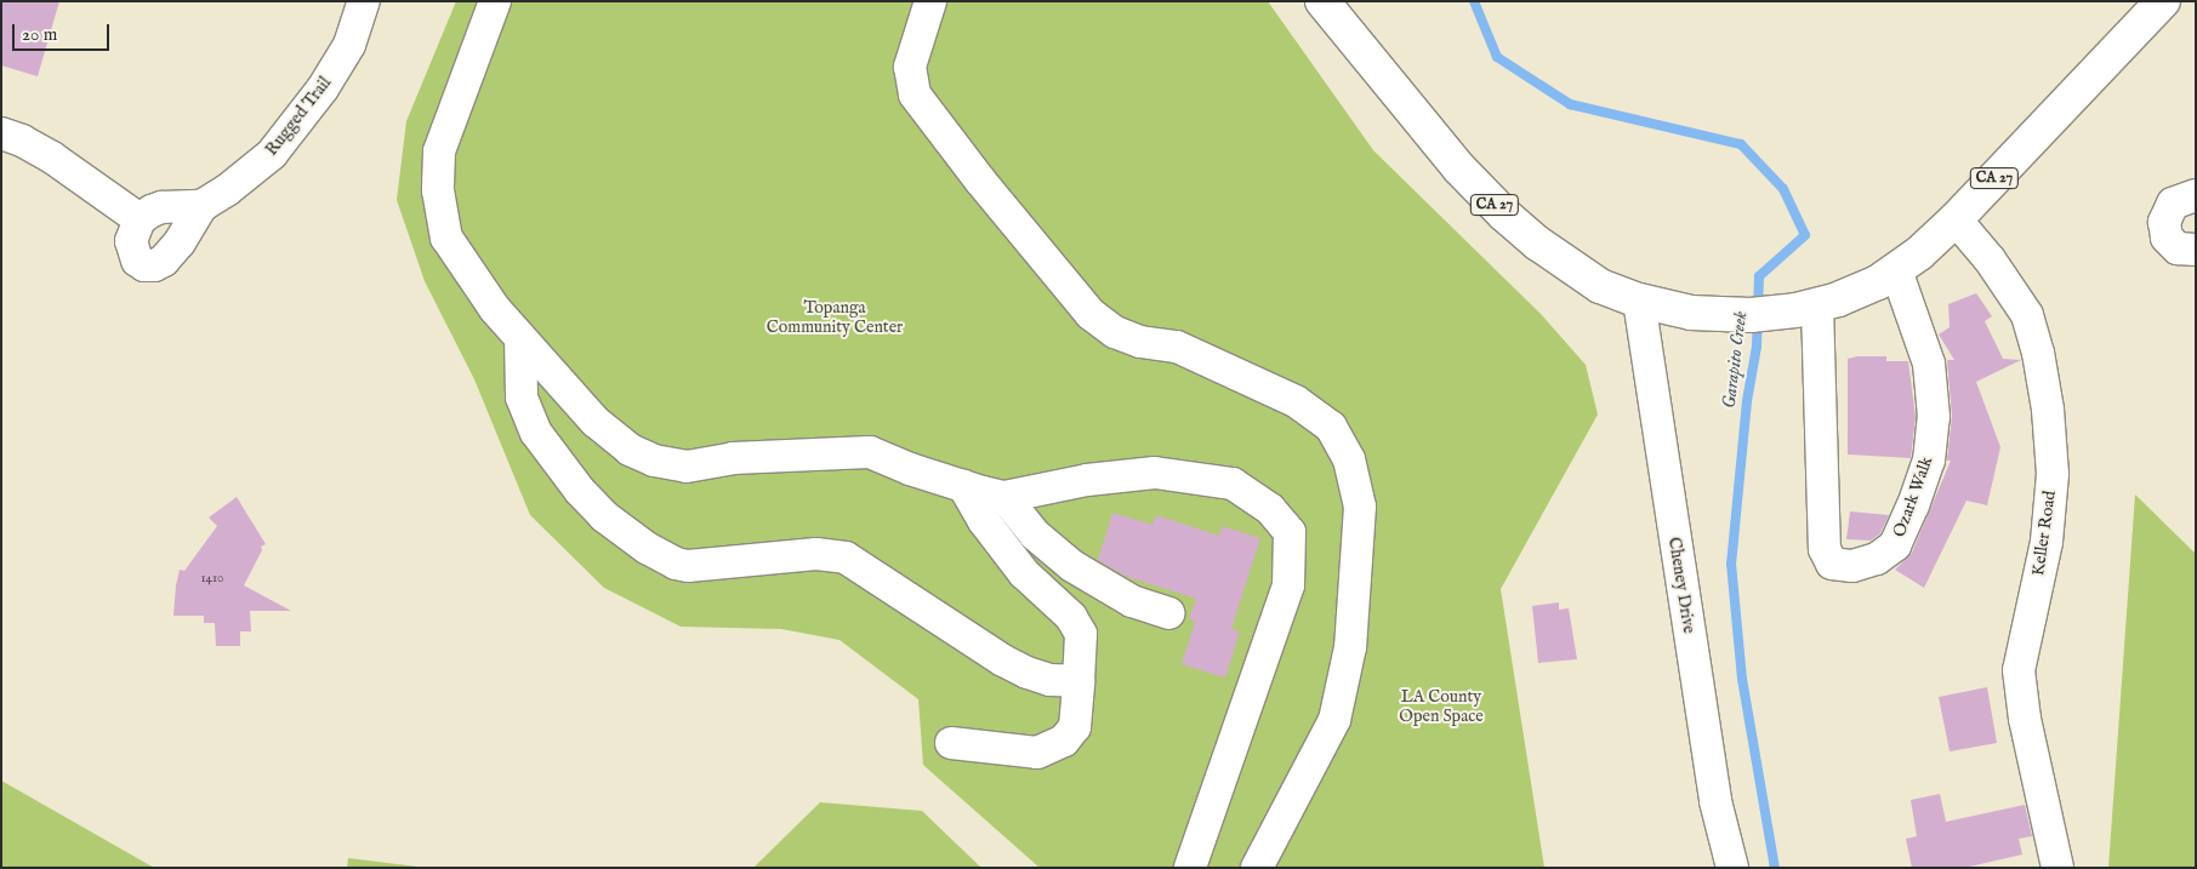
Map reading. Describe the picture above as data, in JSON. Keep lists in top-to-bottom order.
{
  "streets": {
    "main road": ["CA 27"],
    "street": [
      "Rugged Trail",
      "Ozark Walk",
      "Keller Road",
      "Cheney Drive"
    ]
  },
  "crossings": [
    ["CA 27", "Ozark Walk"],
    ["CA 27", "Keller Road"],
    ["CA 27", "Cheney Drive"]
  ],
  "water": ["Garapito Creek"],
  "parks": ["Topanga Community Center", "LA County Open Space"],
  "house_numbers": ["1410"],
  "scale_bar": "20 m"
}
